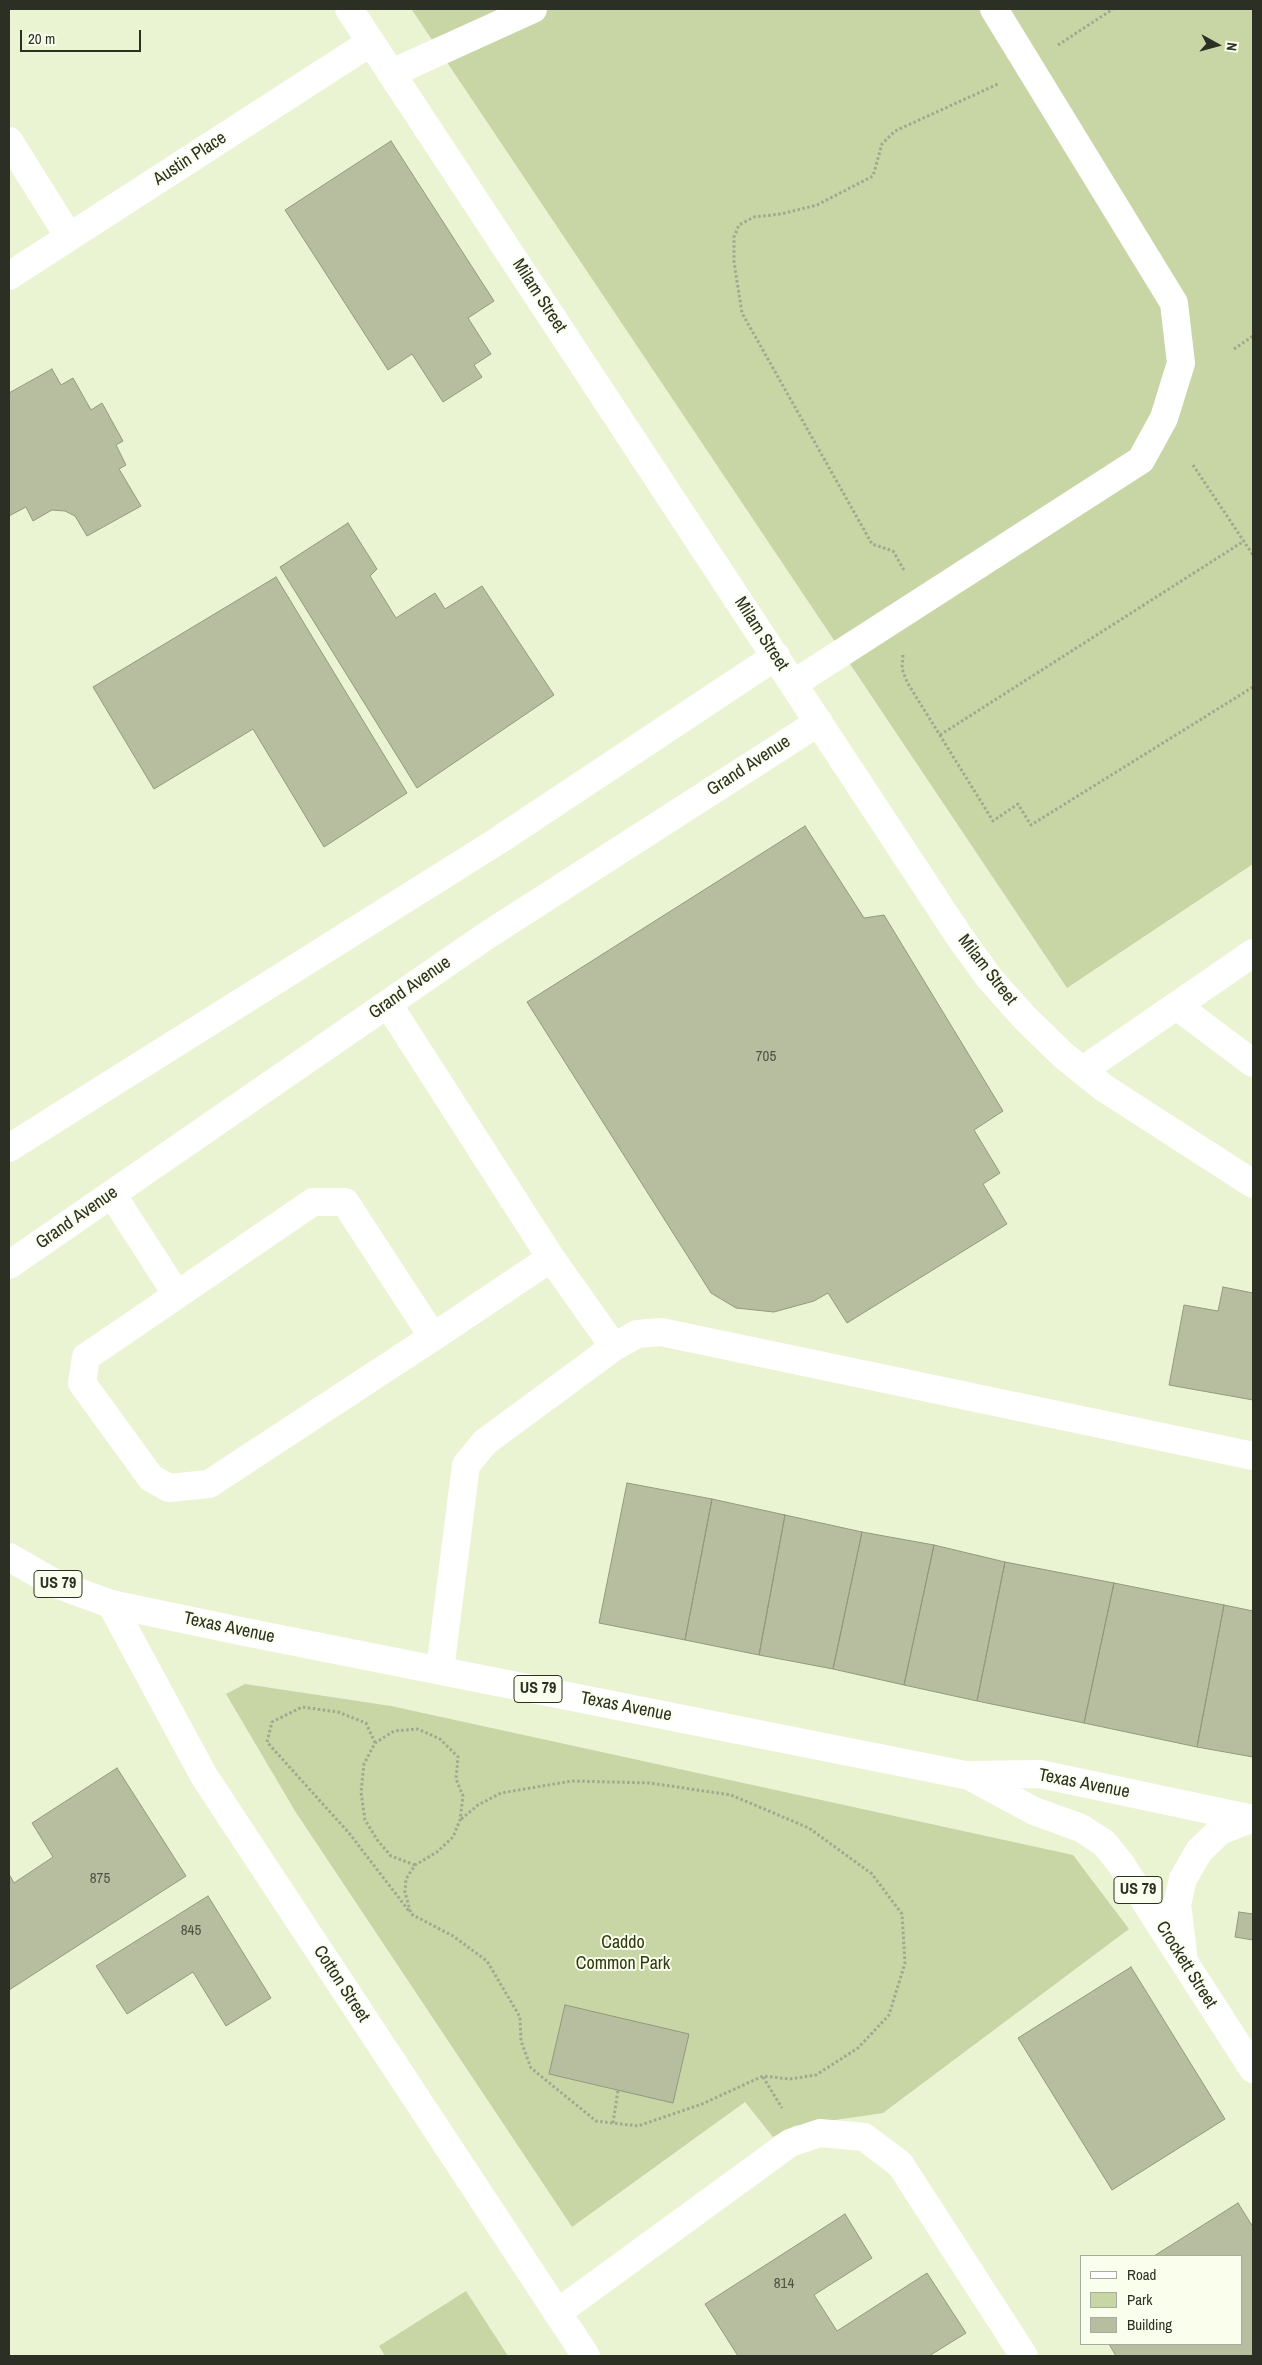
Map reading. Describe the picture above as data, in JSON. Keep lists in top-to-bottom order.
{
  "streets": {
    "street": [
      "Austin Place",
      "Milam Street",
      "Grand Avenue",
      "US 79",
      "Texas Avenue",
      "Crockett Street",
      "Cotton Street"
    ]
  },
  "crossings": [
    ["Austin Place", "Milam Street"],
    ["Milam Street", "Grand Avenue"],
    ["Texas Avenue", "Crockett Street"],
    ["Texas Avenue", "Cotton Street"]
  ],
  "parks": ["Caddo Common Park"],
  "house_numbers": [
    "705",
    "875",
    "845",
    "814"
  ],
  "legend": ["Road", "Park", "Building"],
  "scale_bar": "20 m",
  "north": "right"
}
